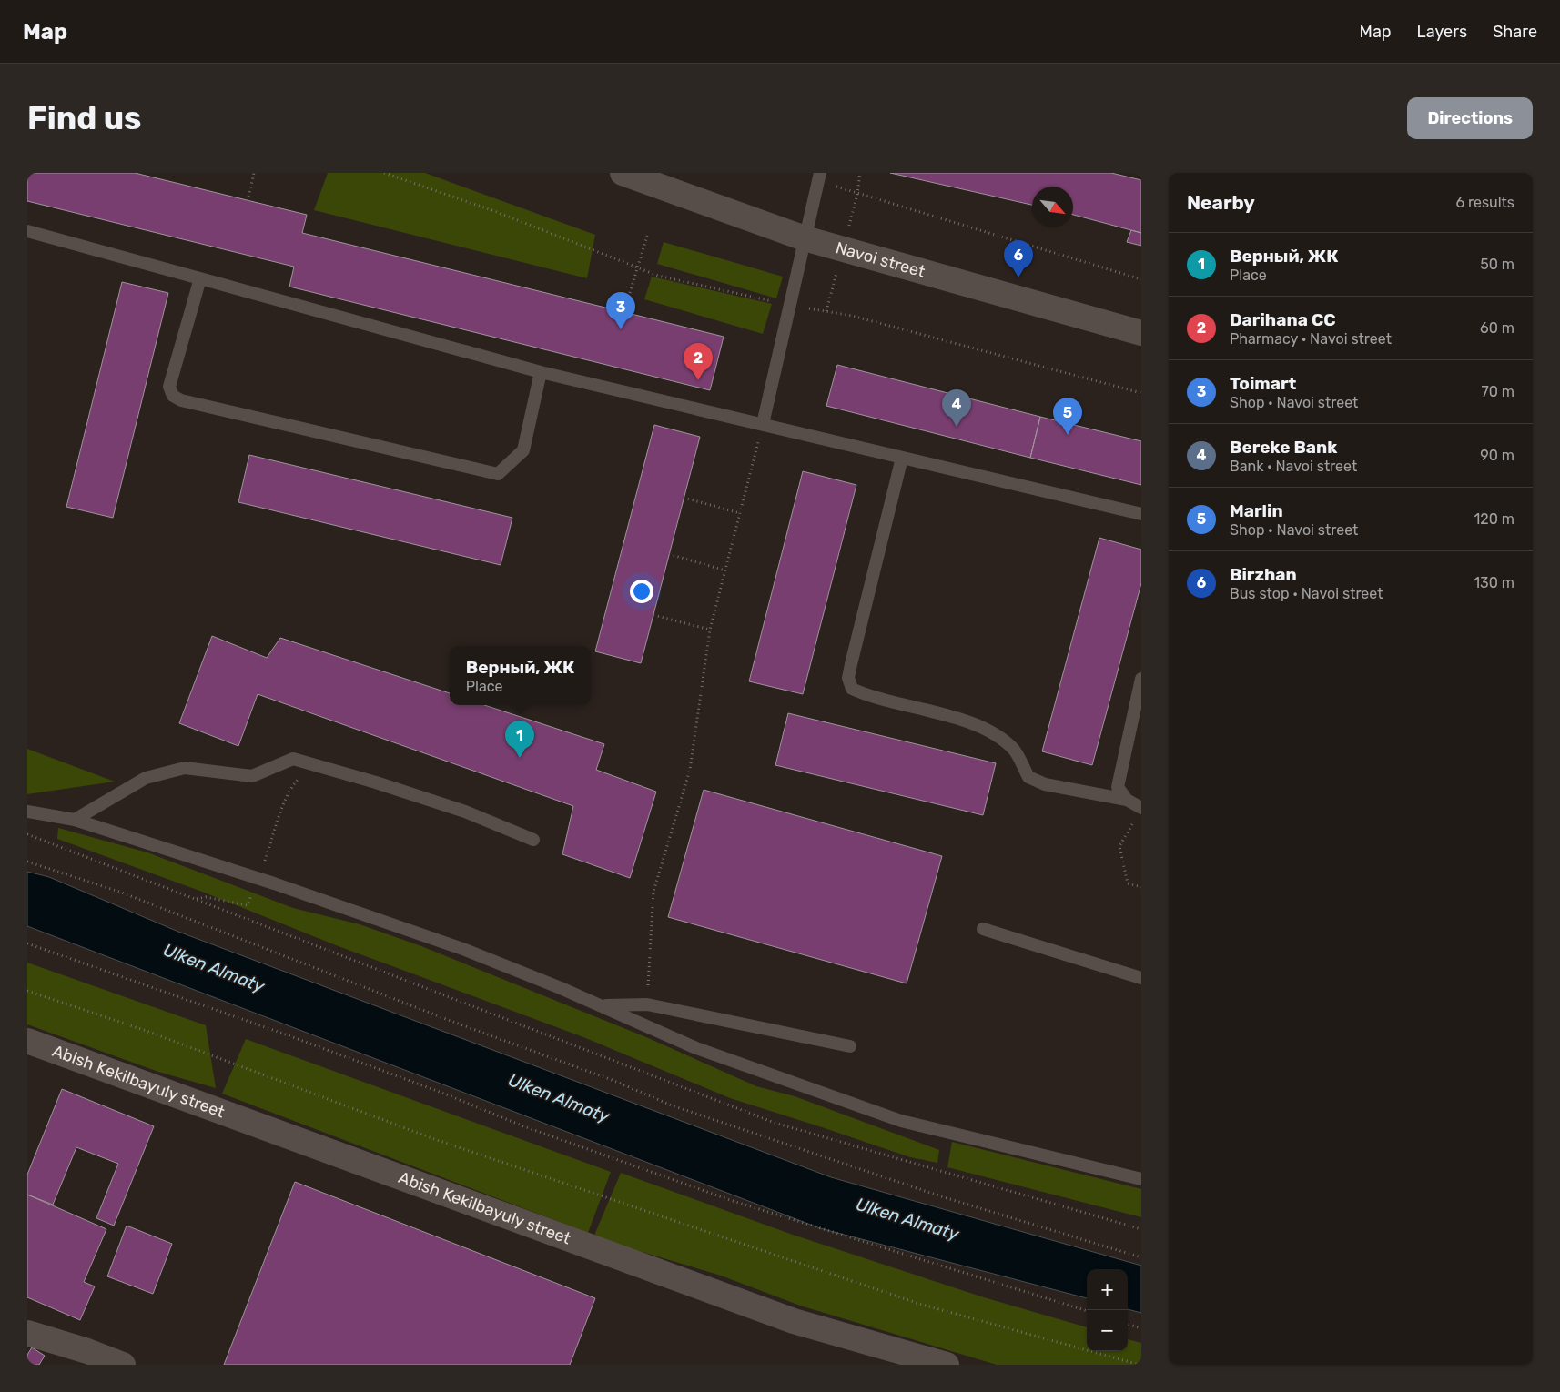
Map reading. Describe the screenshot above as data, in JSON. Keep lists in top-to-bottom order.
{
  "streets": {
    "street": ["Navoi street", "Abish Kekilbayuly street"]
  },
  "water": ["Ulken Almaty"],
  "north": "bottom right",
  "page": {
    "header": "Map",
    "nav": ["Map", "Layers", "Share"],
    "buttons": "Directions",
    "title": "Find us",
    "heading": ["Nearby", "6 results"],
    "list": [
      {
        "mark": "1",
        "name": "Верный, ЖК",
        "note": "Place",
        "value": "50 m"
      },
      {
        "mark": "2",
        "name": "Darihana CC",
        "note": "Pharmacy · Navoi street",
        "value": "60 m"
      },
      {
        "mark": "3",
        "name": "Toimart",
        "note": "Shop · Navoi street",
        "value": "70 m"
      },
      {
        "mark": "4",
        "name": "Bereke Bank",
        "note": "Bank · Navoi street",
        "value": "90 m"
      },
      {
        "mark": "5",
        "name": "Marlin",
        "note": "Shop · Navoi street",
        "value": "120 m"
      },
      {
        "mark": "6",
        "name": "Birzhan",
        "note": "Bus stop · Navoi street",
        "value": "130 m"
      }
    ],
    "pins": [
      "6",
      "3",
      "2",
      "4",
      "5",
      "1"
    ],
    "popup": ["Верный, ЖК", "Place"],
    "map_buttons": ["+", "−"]
  }
}
